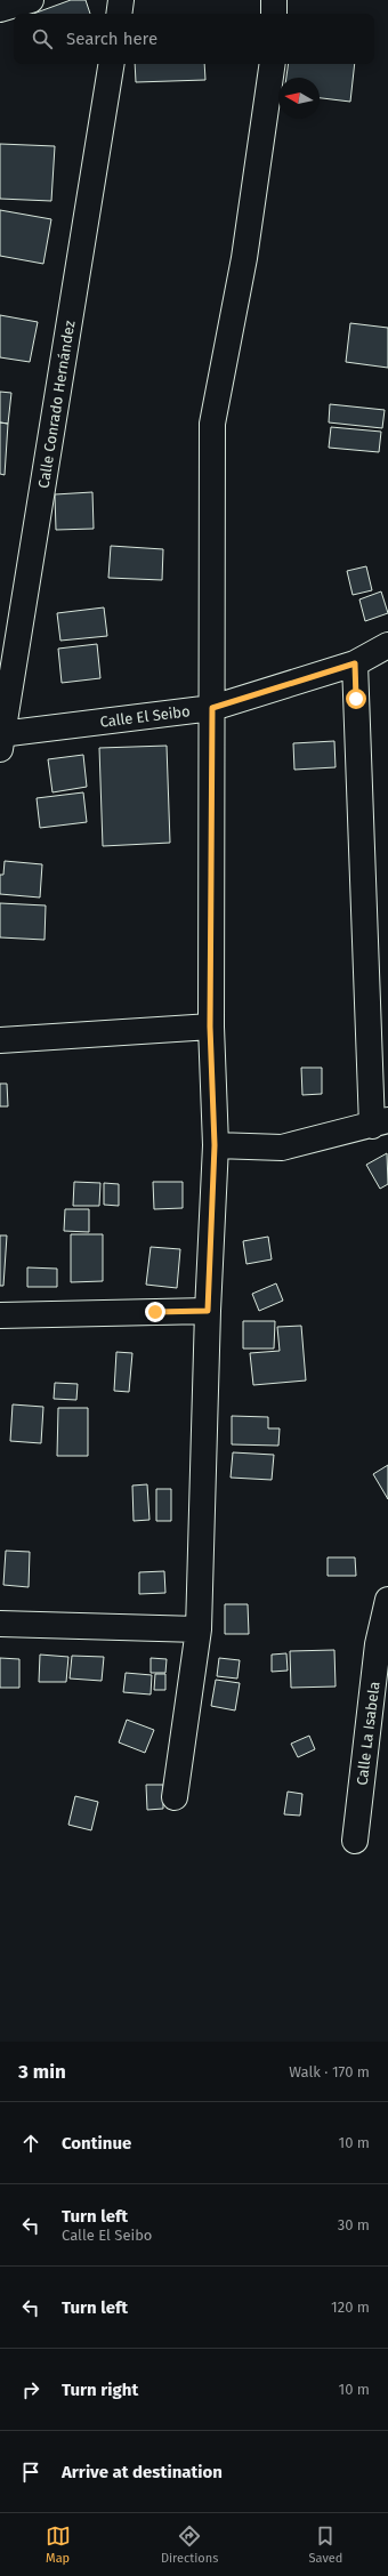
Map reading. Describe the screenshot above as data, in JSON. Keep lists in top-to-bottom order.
{
  "streets": {
    "street": ["Calle Conrado Hernández", "Calle El Seibo", "Calle La Isabela"]
  },
  "crossings": [
    ["Calle Conrado Hernández", "Calle El Seibo"]
  ],
  "north": "left",
  "page": {
    "search": "Search here",
    "heading": ["3 min", "Walk · 170 m"],
    "list": [
      ["Continue", "10 m"],
      ["Turn left", "Calle El Seibo", "30 m"],
      ["Turn left", "120 m"],
      ["Turn right", "10 m"],
      "Arrive at destination"
    ],
    "nav": ["Map", "Directions", "Saved"]
  }
}
